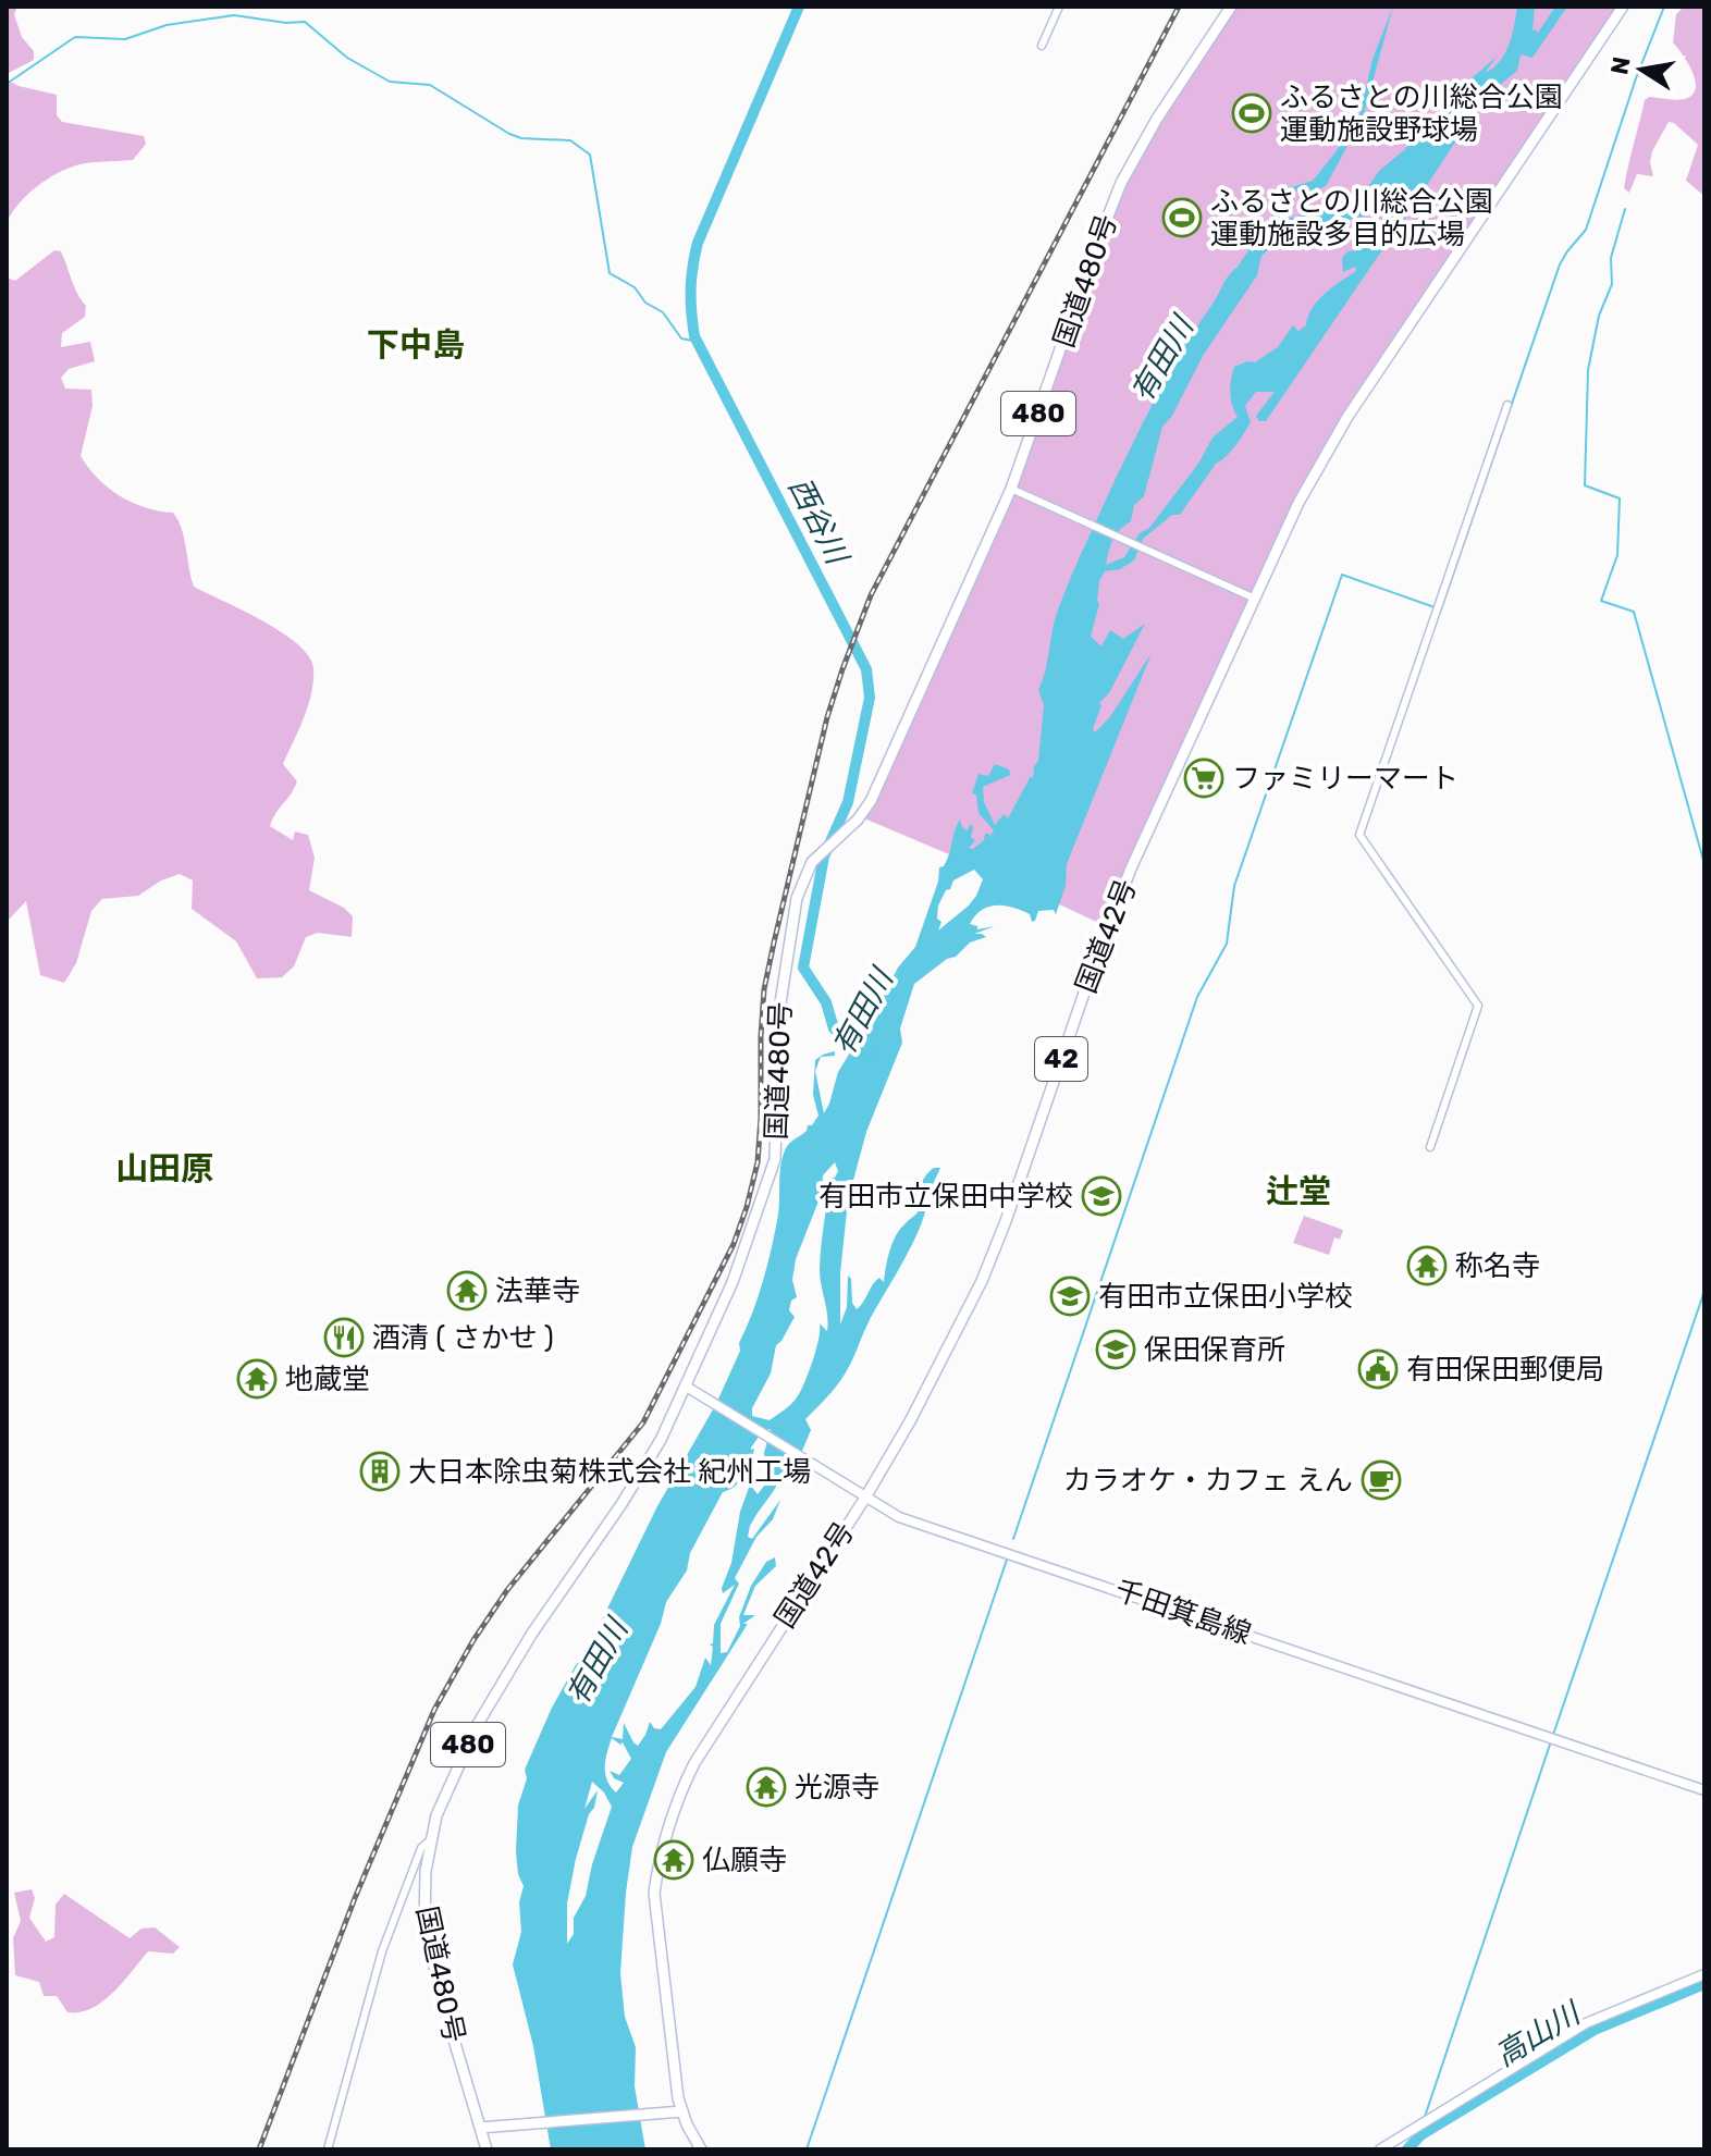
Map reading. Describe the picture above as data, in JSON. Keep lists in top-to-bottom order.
{
  "streets": {
    "highway": [
      "国道480号",
      "480",
      "国道42号",
      "42"
    ],
    "main road": ["千田箕島線"]
  },
  "crossings": [
    ["国道480号", "千田箕島線"],
    ["国道42号", "千田箕島線"]
  ],
  "districts": ["下中島", "山田原", "辻堂"],
  "water": ["有田川", "西谷川", "高山川"],
  "places": {
    "sports": ["ふるさとの川総合公園 運動施設野球場", "ふるさとの川総合公園 運動施設多目的広場"],
    "supermarket": ["ファミリーマート"],
    "school or university": ["有田市立保田中学校", "有田市立保田小学校", "保田保育所"],
    "temple": [
      "称名寺",
      "法華寺",
      "地蔵堂",
      "光源寺",
      "仏願寺"
    ],
    "restaurant": ["酒清 ( さかせ )"],
    "public building": ["有田保田郵便局"],
    "building": ["大日本除虫菊株式会社 紀州工場"],
    "cafe": ["カラオケ・カフェ えん"]
  },
  "north": "left"
}
